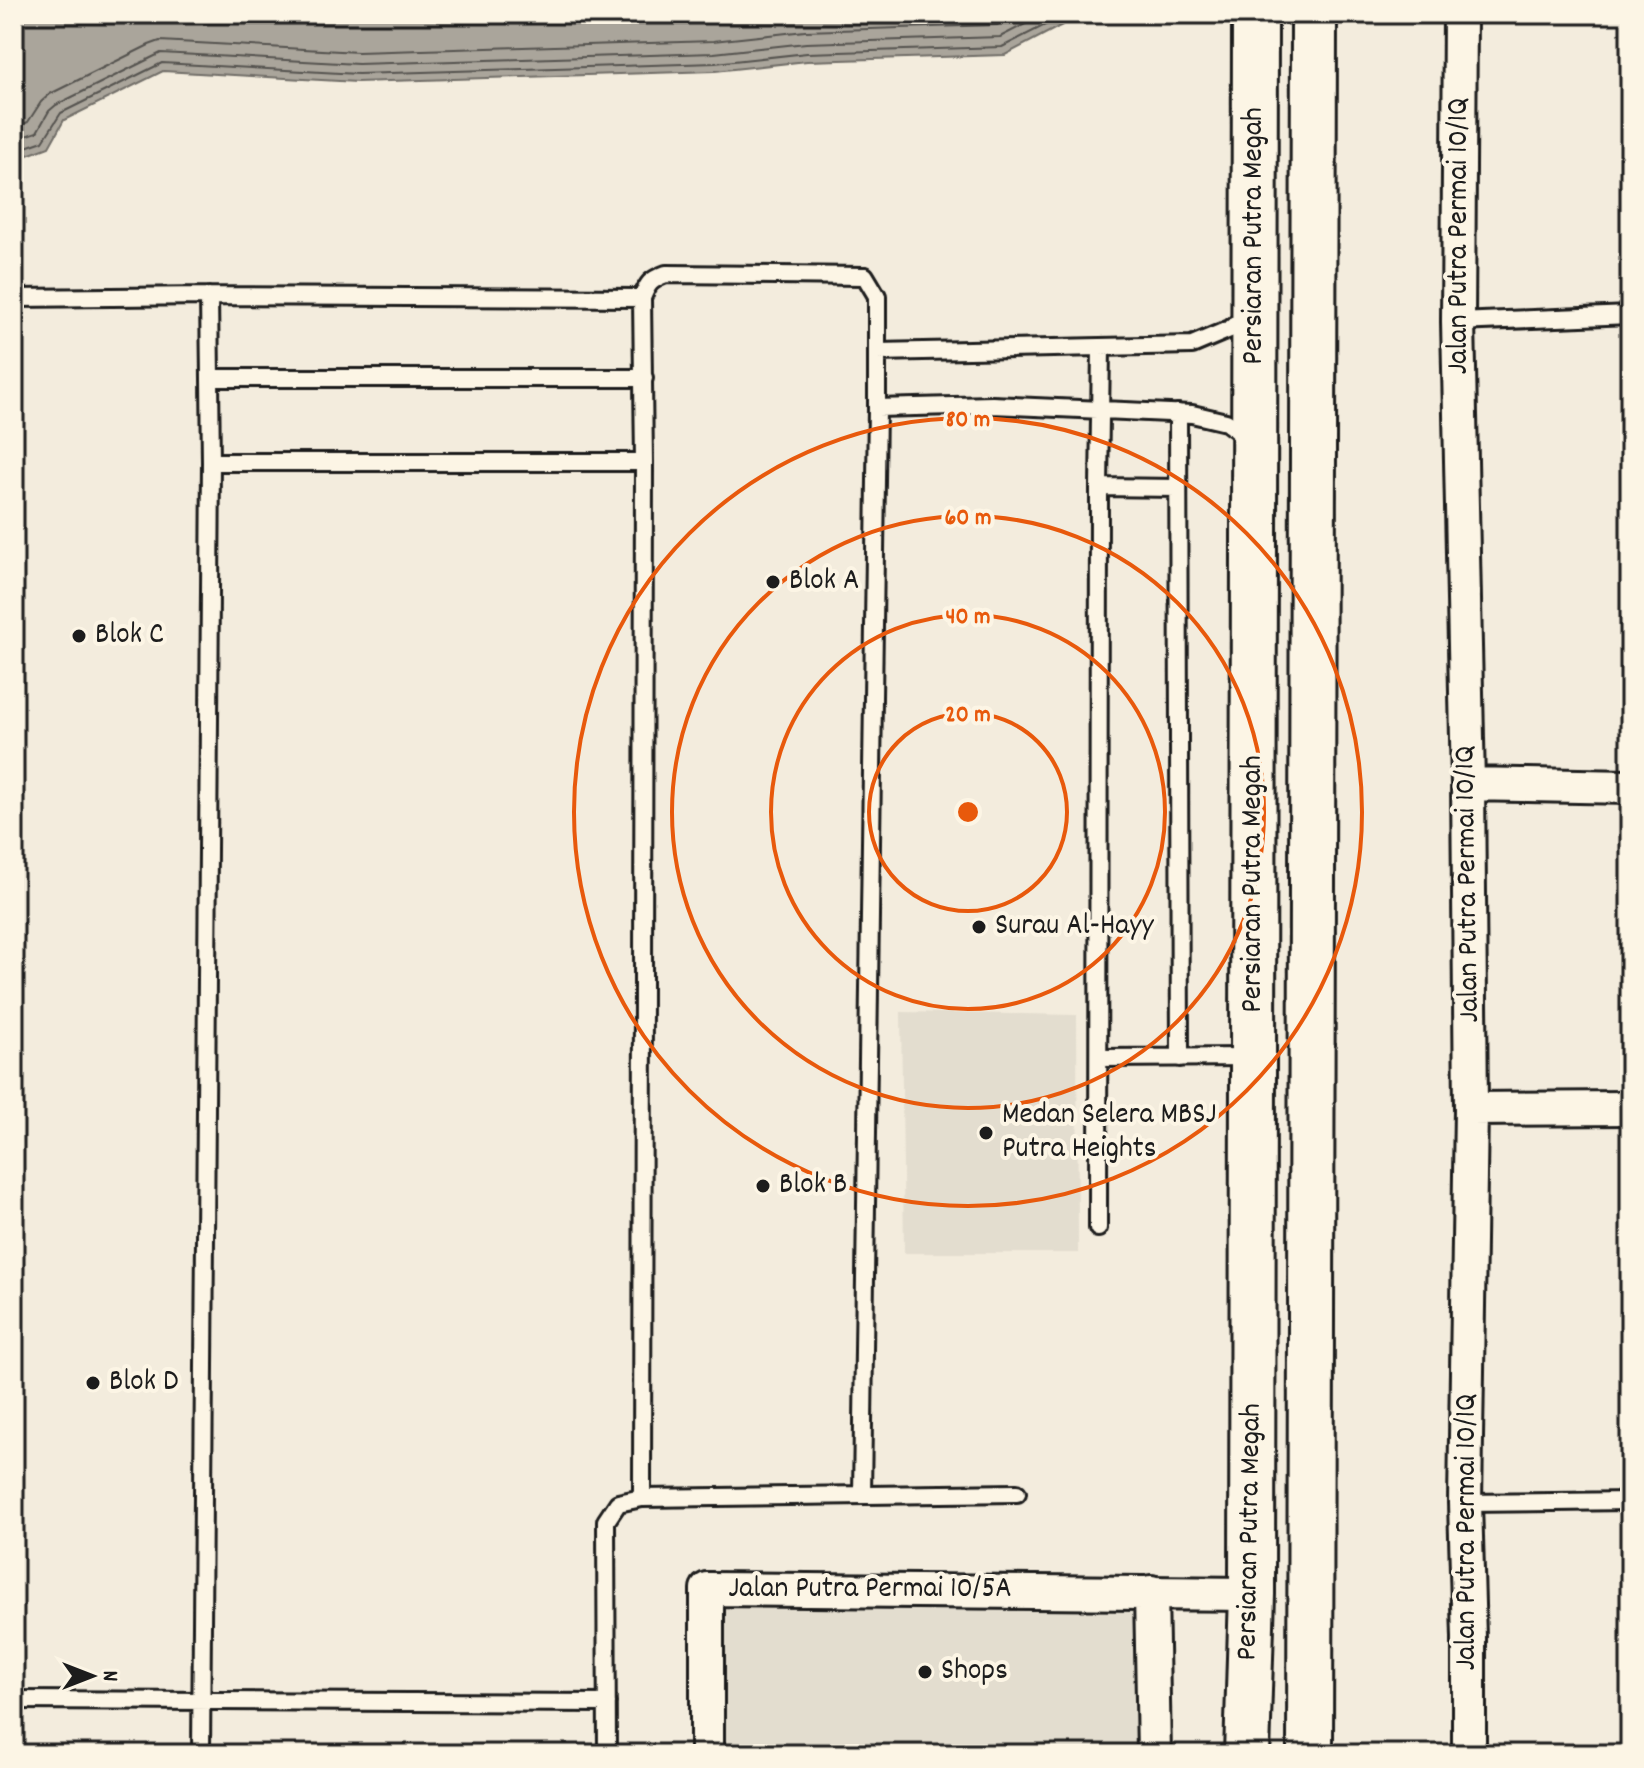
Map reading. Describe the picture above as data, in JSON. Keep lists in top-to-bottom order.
{
  "streets": {
    "street": ["Persiaran Putra Megah", "Jalan Putra Permai 10/1Q", "Jalan Putra Permai 10/5A"]
  },
  "crossings": [
    ["Persiaran Putra Megah", "Jalan Putra Permai 10/5A"]
  ],
  "places": [
    "Blok A",
    "Blok C",
    "Surau Al-Hayy",
    "Medan Selera MBSJ Putra Heights",
    "Blok B",
    "Blok D",
    "Shops"
  ],
  "north": "right",
  "rings": [
    "80 m",
    "60 m",
    "40 m",
    "20 m"
  ]
}
